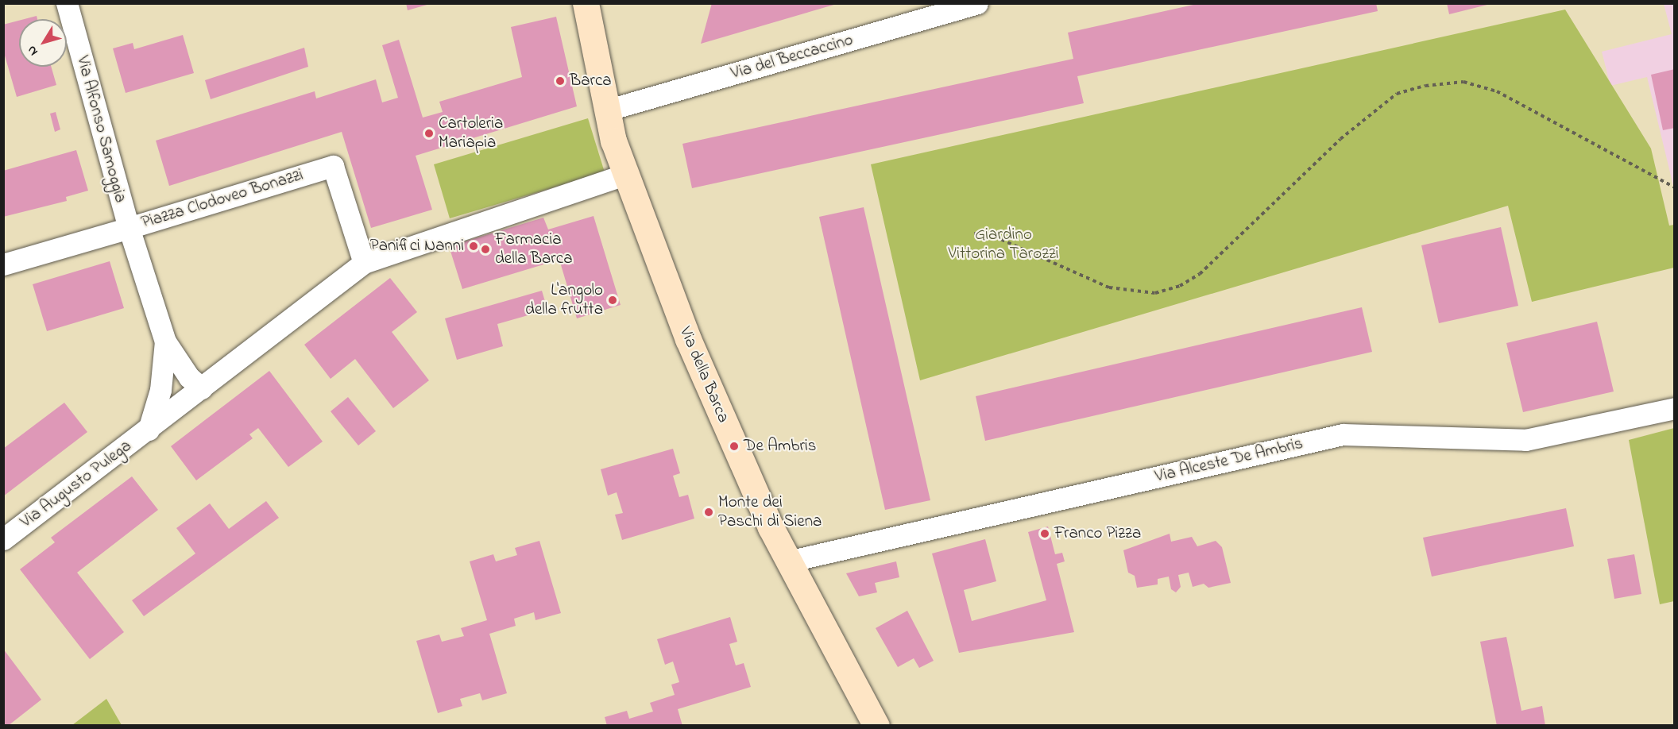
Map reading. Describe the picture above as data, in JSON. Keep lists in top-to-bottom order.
{
  "streets": {
    "street": [
      "Via del Beccaccino",
      "Via Alfonso Samoggia",
      "Piazza Clodoveo Bonazzi",
      "Via della Barca",
      "Via Alceste De Ambris",
      "Via Augusto Pulega"
    ]
  },
  "crossings": [
    ["Via del Beccaccino", "Via della Barca"],
    ["Via Alfonso Samoggia", "Piazza Clodoveo Bonazzi"],
    ["Piazza Clodoveo Bonazzi", "Via Augusto Pulega"],
    ["Via della Barca", "Via Alceste De Ambris"]
  ],
  "parks": ["Giardino Vittorina Tarozzi"],
  "places": [
    "Barca",
    "Cartoleria Mariapia",
    "Panifici Nanni",
    "Farmacia della Barca",
    "L'angolo della frutta",
    "De Ambris",
    "Monte dei Paschi di Siena",
    "Franco Pizza"
  ],
  "north": "bottom left"
}
